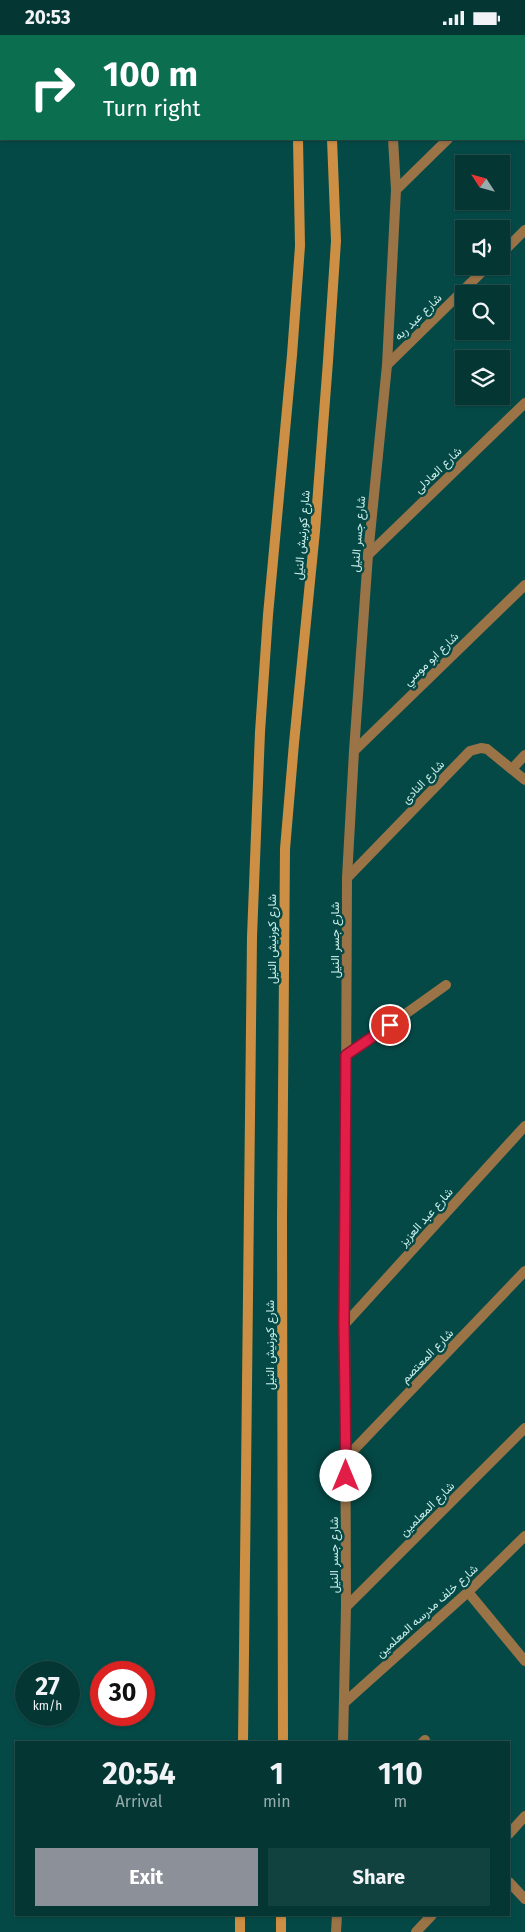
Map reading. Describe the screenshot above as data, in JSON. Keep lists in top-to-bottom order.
{
  "streets": {
    "main road": ["شارع كورنيش النيل"],
    "street": [
      "شارع عبد ربه",
      "شارع العادلى",
      "شارع جسر النيل",
      "شارع ابو موسي",
      "شارع النادى",
      "شارع عبد العزيز",
      "شارع المعتصم",
      "شارع المعلمين",
      "شارع خلف مدرسه المعلمين"
    ]
  },
  "crossings": [
    ["شارع عبد ربه", "شارع جسر النيل"],
    ["شارع العادلى", "شارع جسر النيل"],
    ["شارع جسر النيل", "شارع ابو موسي"],
    ["شارع جسر النيل", "شارع النادى"],
    ["شارع جسر النيل", "شارع عبد العزيز"],
    ["شارع جسر النيل", "شارع المعتصم"],
    ["شارع جسر النيل", "شارع المعلمين"],
    ["شارع جسر النيل", "شارع خلف مدرسه المعلمين"]
  ],
  "north": "top left",
  "page": {
    "status": "20:53",
    "turn": ["100 m", "Turn right"],
    "speed": "27 km/h",
    "limit": "30",
    "eta": [
      "20:54",
      "Arrival",
      "1",
      "min",
      "110",
      "m"
    ],
    "buttons": ["Exit", "Share"]
  }
}
